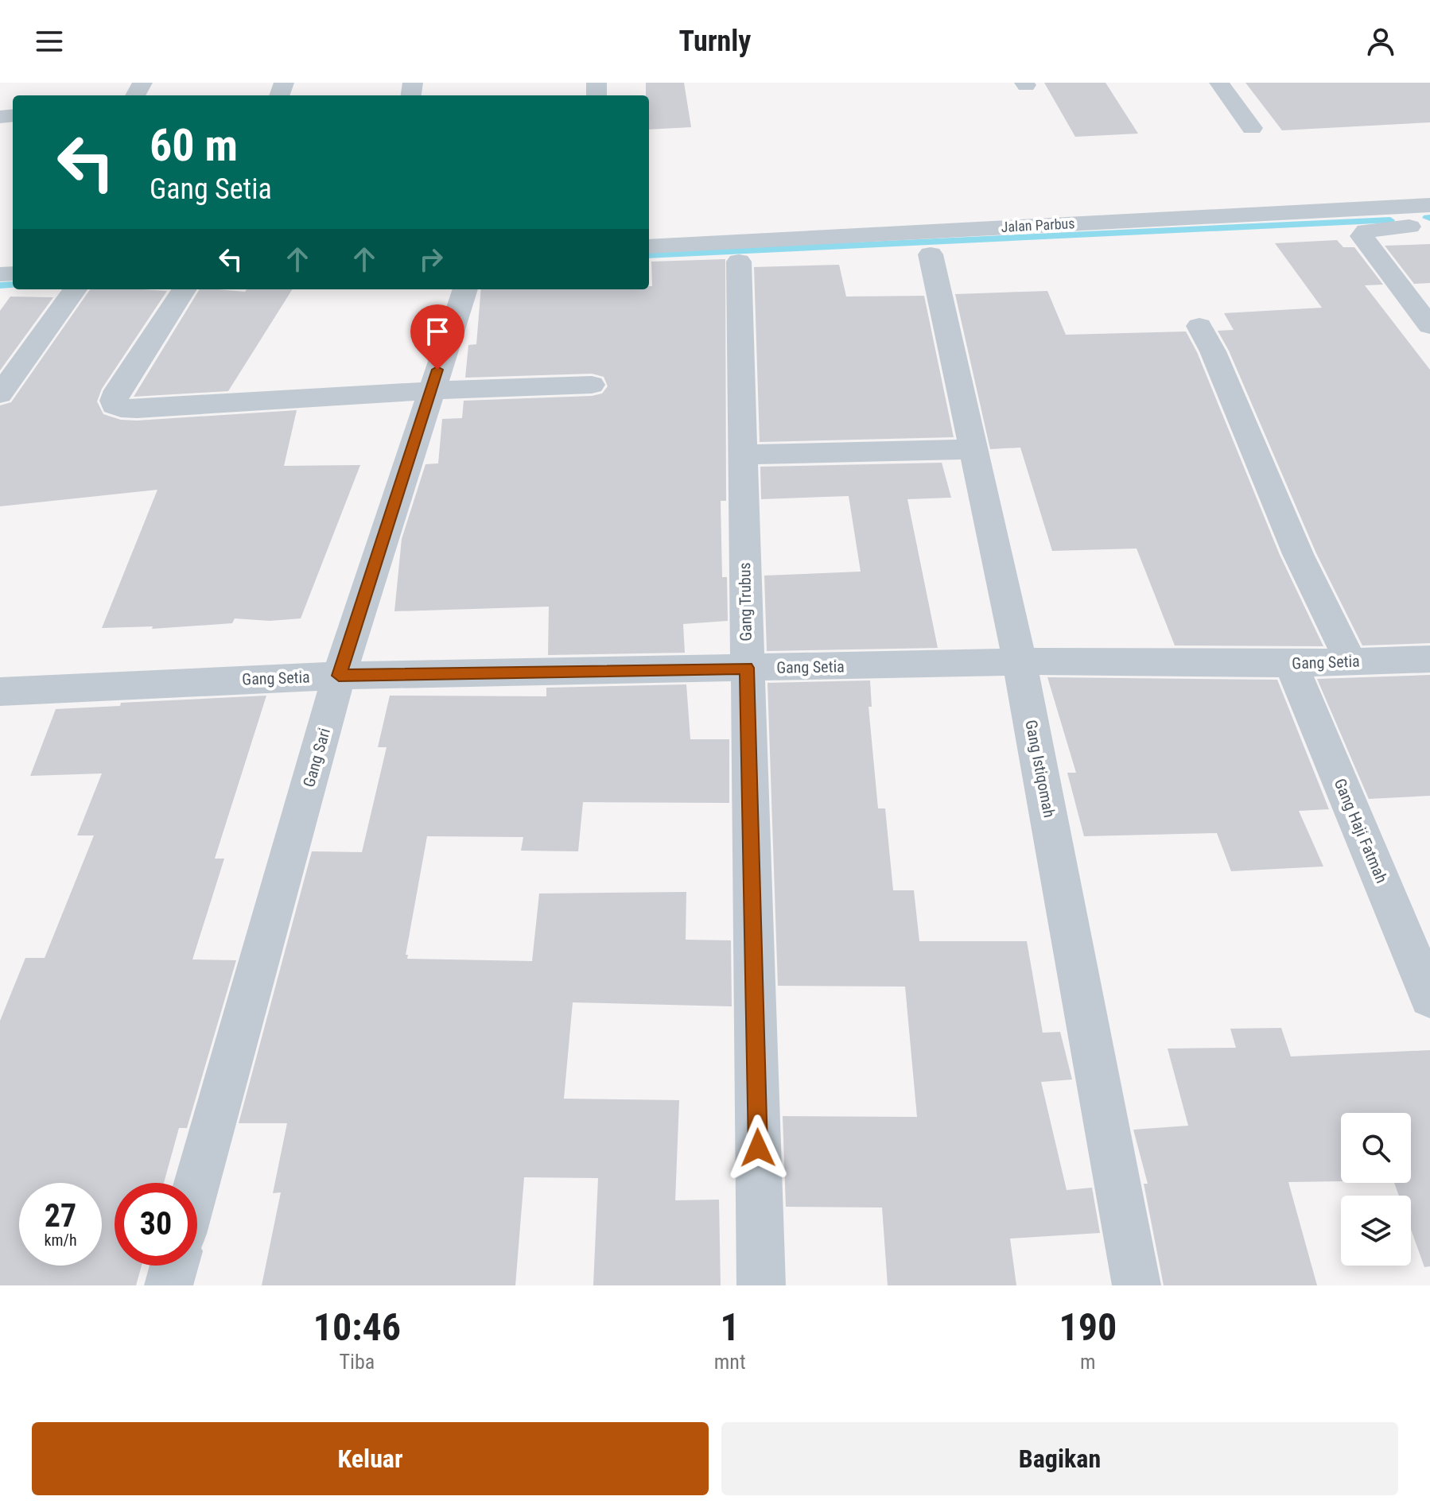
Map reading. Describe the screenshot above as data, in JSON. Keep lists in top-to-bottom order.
{
  "streets": {
    "street": [
      "Jalan Parbus",
      "Gang Trubus",
      "Gang Setia",
      "Gang Sari",
      "Gang Istiqomah",
      "Gang Haji Fatmah"
    ]
  },
  "crossings": [
    ["Gang Trubus", "Gang Setia"],
    ["Gang Setia", "Gang Sari"],
    ["Gang Setia", "Gang Istiqomah"],
    ["Gang Setia", "Gang Haji Fatmah"]
  ],
  "page": {
    "header": "Turnly",
    "turn": ["60 m", "Gang Setia"],
    "speed": "27 km/h",
    "limit": "30",
    "eta": [
      "10:46",
      "Tiba",
      "1",
      "mnt",
      "190",
      "m"
    ],
    "buttons": ["Keluar", "Bagikan"]
  }
}
